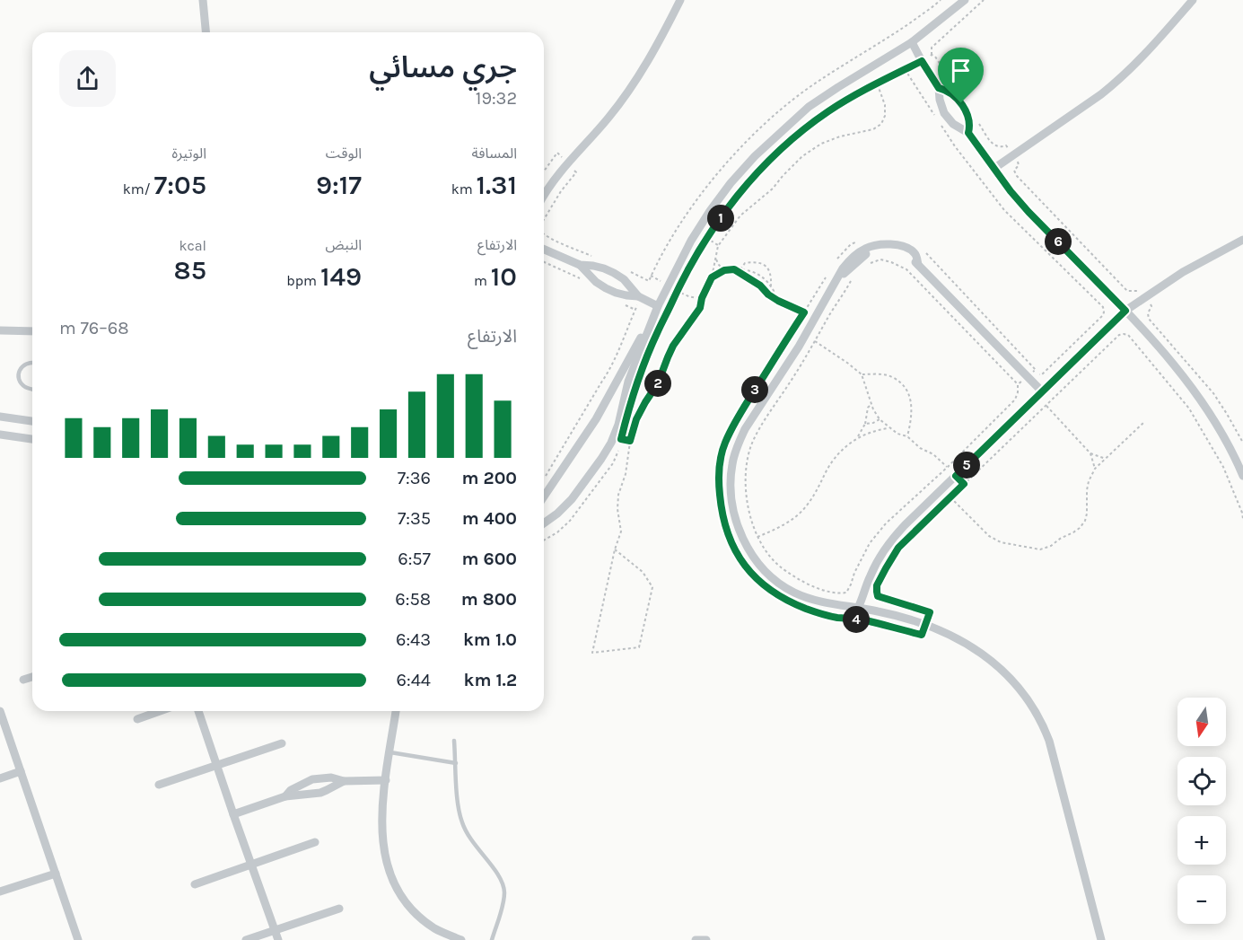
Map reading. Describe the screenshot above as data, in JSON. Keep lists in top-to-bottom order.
{
  "north": "bottom",
  "page": {
    "heading": ["جري مسائي", "19:32"],
    "stats": [
      ["المسافة", "1.31 km"],
      ["الوقت", "9:17"],
      ["الوتيرة", "7:05 /km"],
      ["الارتفاع", "10 m"],
      ["النبض", "149 bpm"],
      ["kcal", "85"]
    ],
    "pins": [
      "1",
      "6",
      "2",
      "3",
      "5",
      "4"
    ],
    "chart": ["الارتفاع", "68–76 m"],
    "list": [
      {
        "name": "200 m",
        "note": "7:36"
      },
      {
        "name": "400 m",
        "note": "7:35"
      },
      {
        "name": "600 m",
        "note": "6:57"
      },
      {
        "name": "800 m",
        "note": "6:58"
      },
      {
        "name": "1.0 km",
        "note": "6:43"
      },
      {
        "name": "1.2 km",
        "note": "6:44"
      }
    ],
    "map_buttons": ["+", "−"]
  }
}
